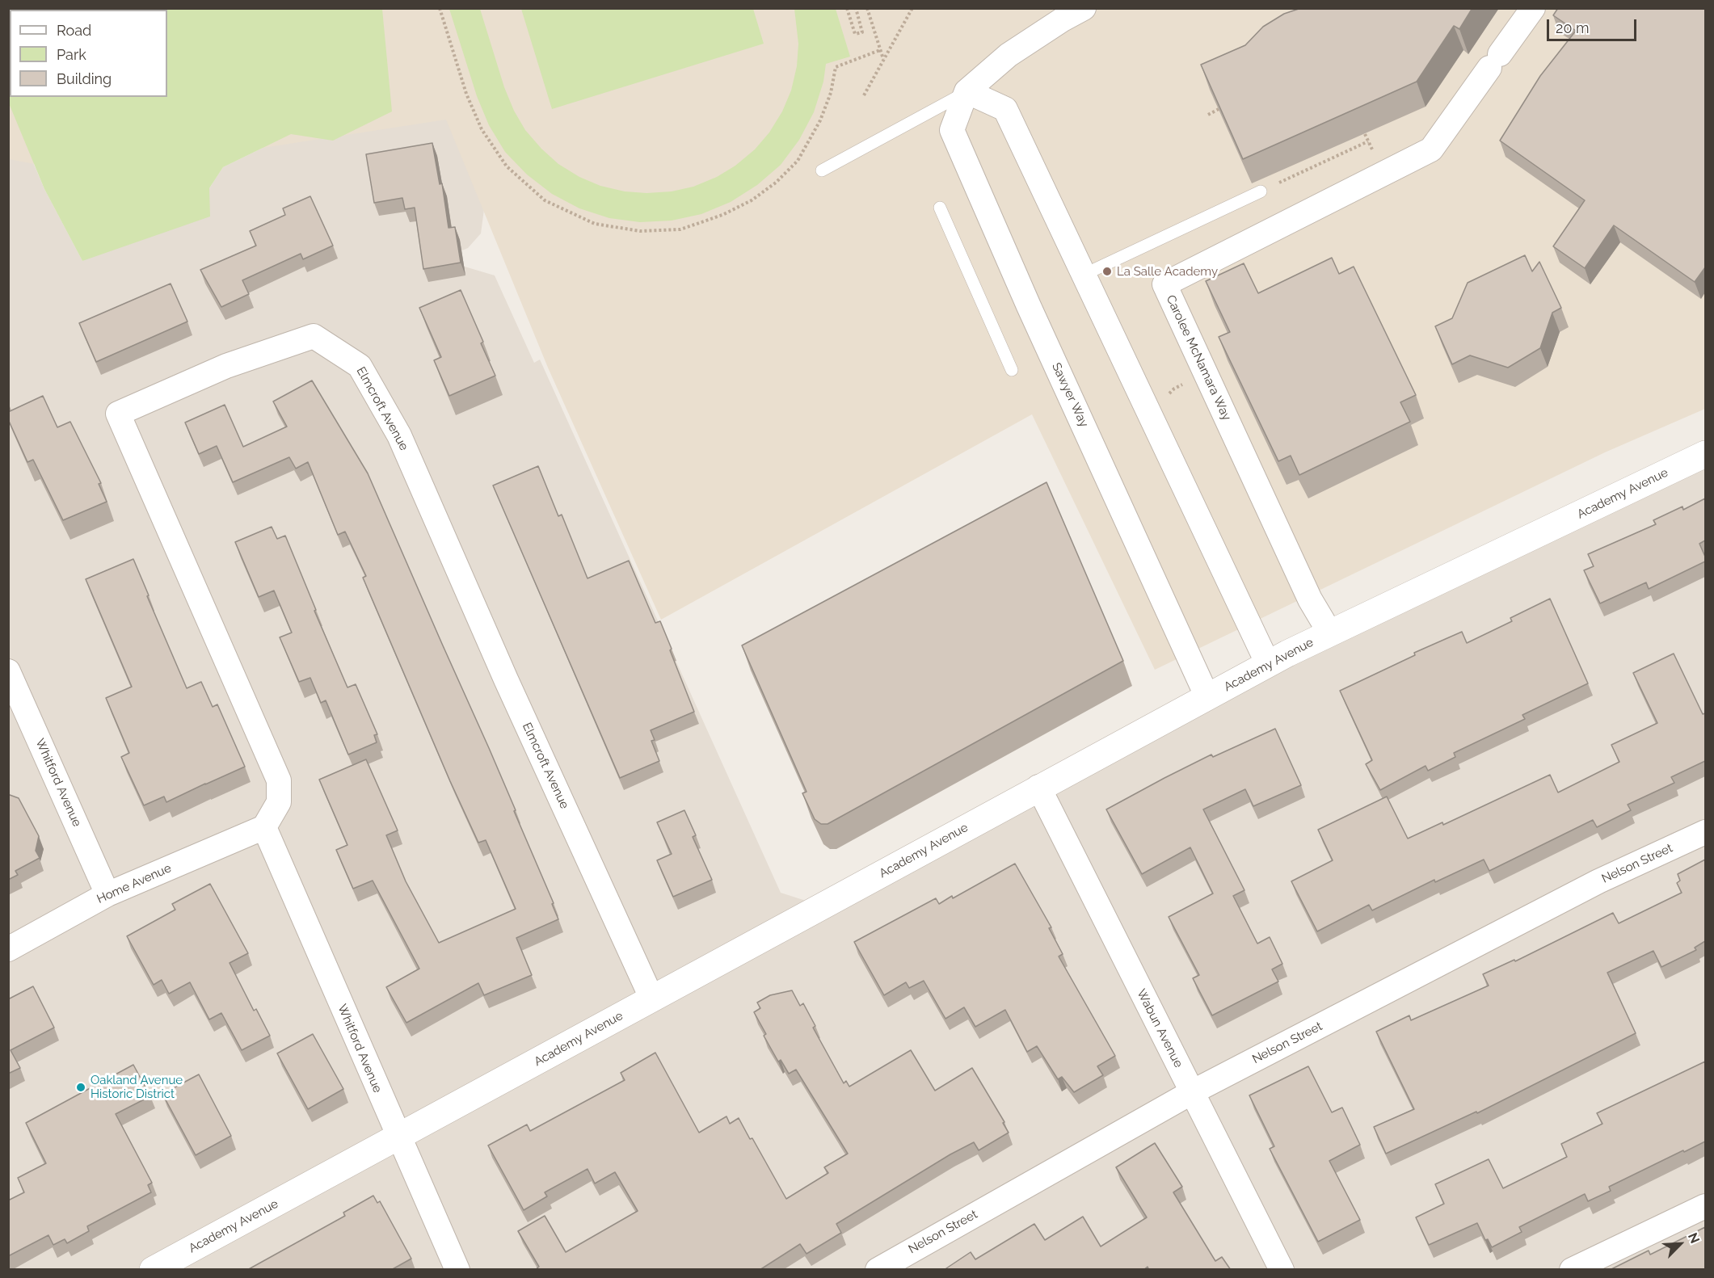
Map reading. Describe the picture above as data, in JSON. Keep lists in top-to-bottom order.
{
  "streets": {
    "street": [
      "Carolee McNamara Way",
      "Sawyer Way",
      "Elmcroft Avenue",
      "Academy Avenue",
      "Whitford Avenue",
      "Nelson Street",
      "Home Avenue",
      "Wabun Avenue"
    ]
  },
  "crossings": [
    ["Carolee McNamara Way", "Academy Avenue"],
    ["Sawyer Way", "Academy Avenue"],
    ["Elmcroft Avenue", "Academy Avenue"],
    ["Elmcroft Avenue", "Whitford Avenue"],
    ["Elmcroft Avenue", "Home Avenue"],
    ["Academy Avenue", "Whitford Avenue"],
    ["Academy Avenue", "Wabun Avenue"],
    ["Whitford Avenue", "Home Avenue"],
    ["Nelson Street", "Wabun Avenue"]
  ],
  "places": ["La Salle Academy", "Oakland Avenue Historic District"],
  "legend": ["Road", "Park", "Building"],
  "scale_bar": "20 m",
  "north": "top right"
}
